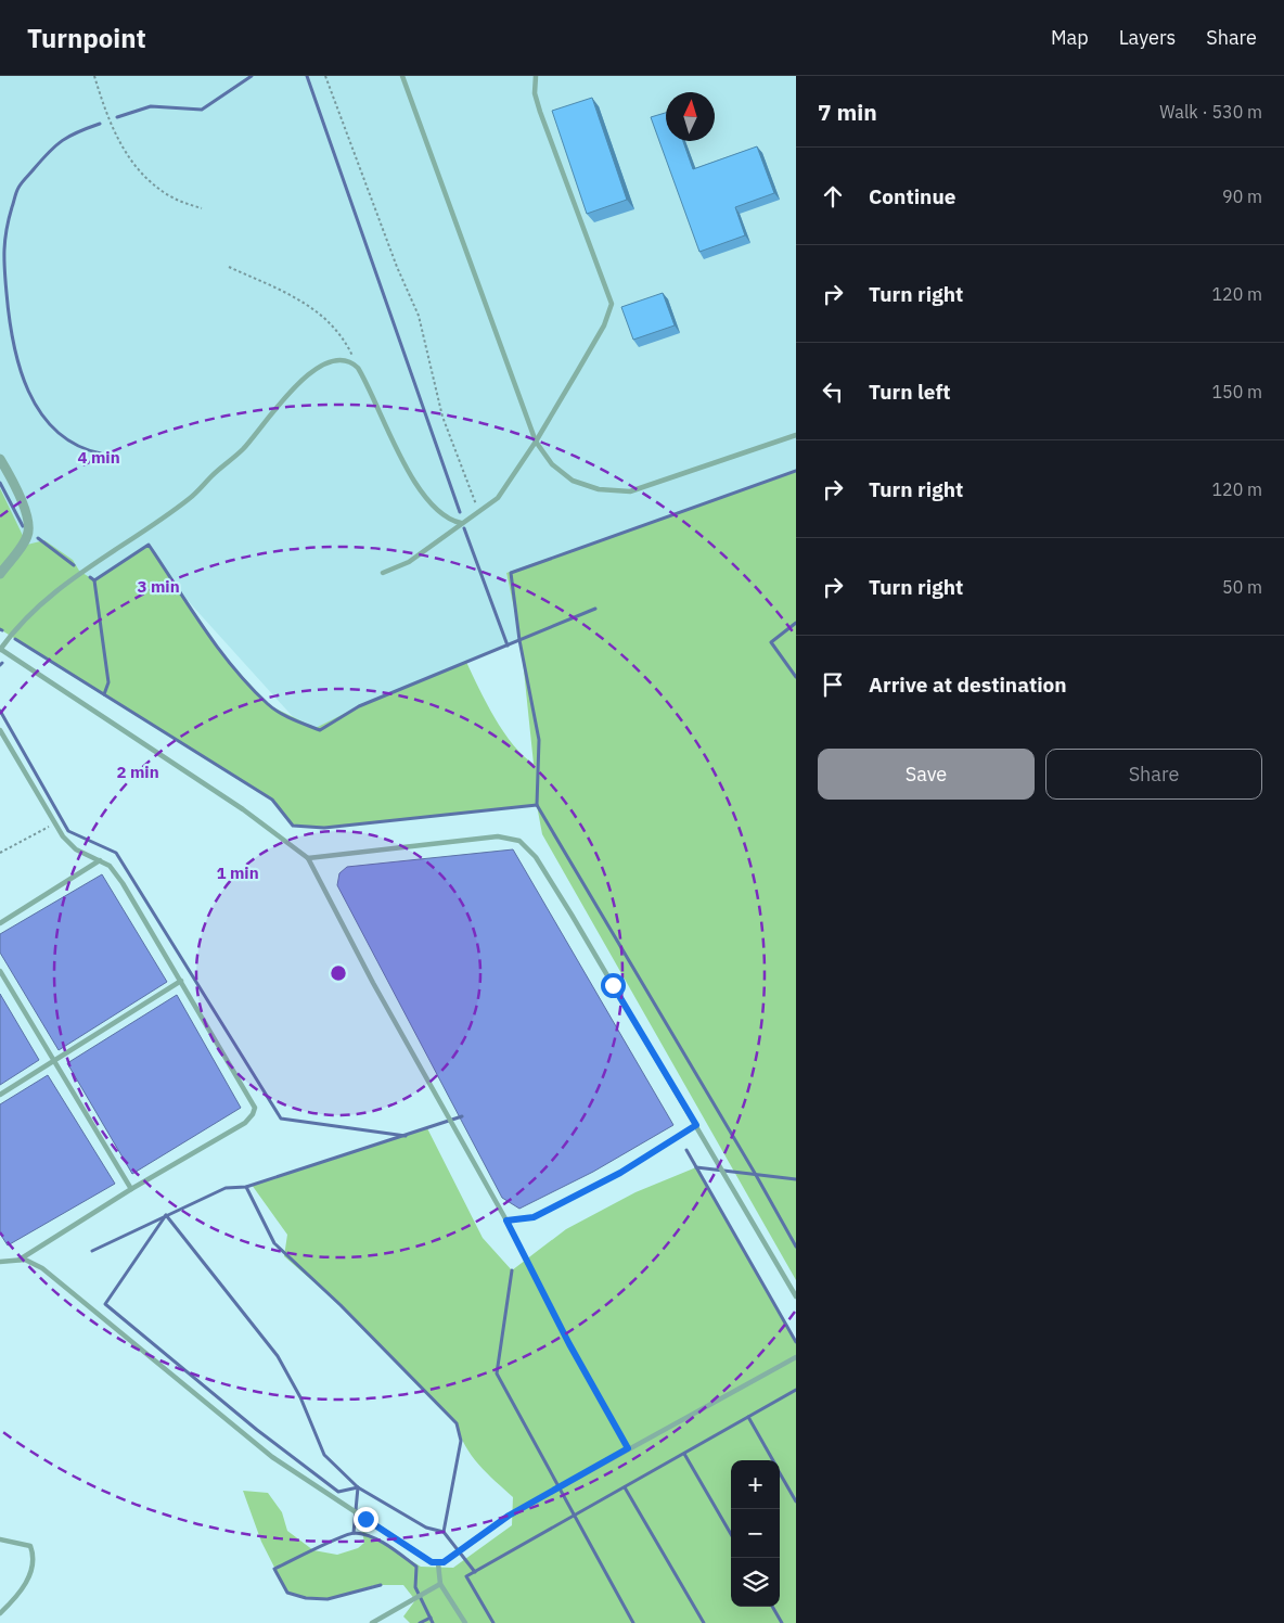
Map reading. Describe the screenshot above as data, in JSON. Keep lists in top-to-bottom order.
{
  "north": "top",
  "page": {
    "header": "Turnpoint",
    "nav": ["Map", "Layers", "Share"],
    "heading": ["7 min", "Walk · 530 m"],
    "list": [
      ["Continue", "90 m"],
      ["Turn right", "120 m"],
      ["Turn left", "150 m"],
      ["Turn right", "120 m"],
      ["Turn right", "50 m"],
      "Arrive at destination"
    ],
    "buttons": ["Save", "Share"],
    "map_buttons": ["+", "−"]
  },
  "rings": [
    "4 min",
    "3 min",
    "2 min",
    "1 min"
  ]
}
